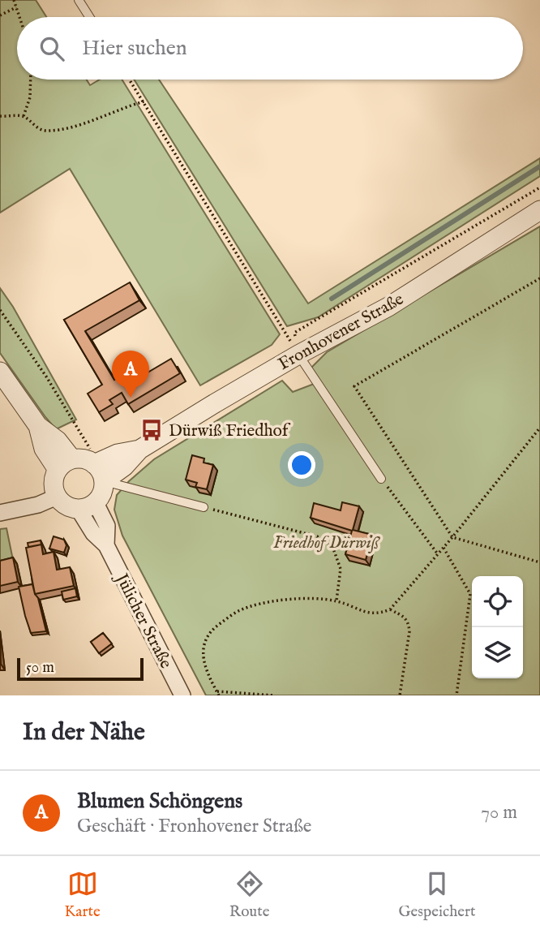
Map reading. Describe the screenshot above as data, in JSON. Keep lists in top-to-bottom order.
{
  "streets": {
    "street": ["Fronhovener Straße", "Jülicher Straße"]
  },
  "crossings": [
    ["Fronhovener Straße", "Jülicher Straße"]
  ],
  "parks": ["Friedhof Dürwiß"],
  "places": {
    "bus stop": ["Dürwiß Friedhof"]
  },
  "scale_bar": "50 m",
  "page": {
    "search": "Hier suchen",
    "pins": "A",
    "scale": "50 m",
    "heading": "In der Nähe",
    "list": [
      {
        "mark": "A",
        "name": "Blumen Schöngens",
        "note": "Geschäft · Fronhovener Straße",
        "value": "70 m"
      }
    ],
    "nav": ["Karte", "Route", "Gespeichert"]
  }
}
